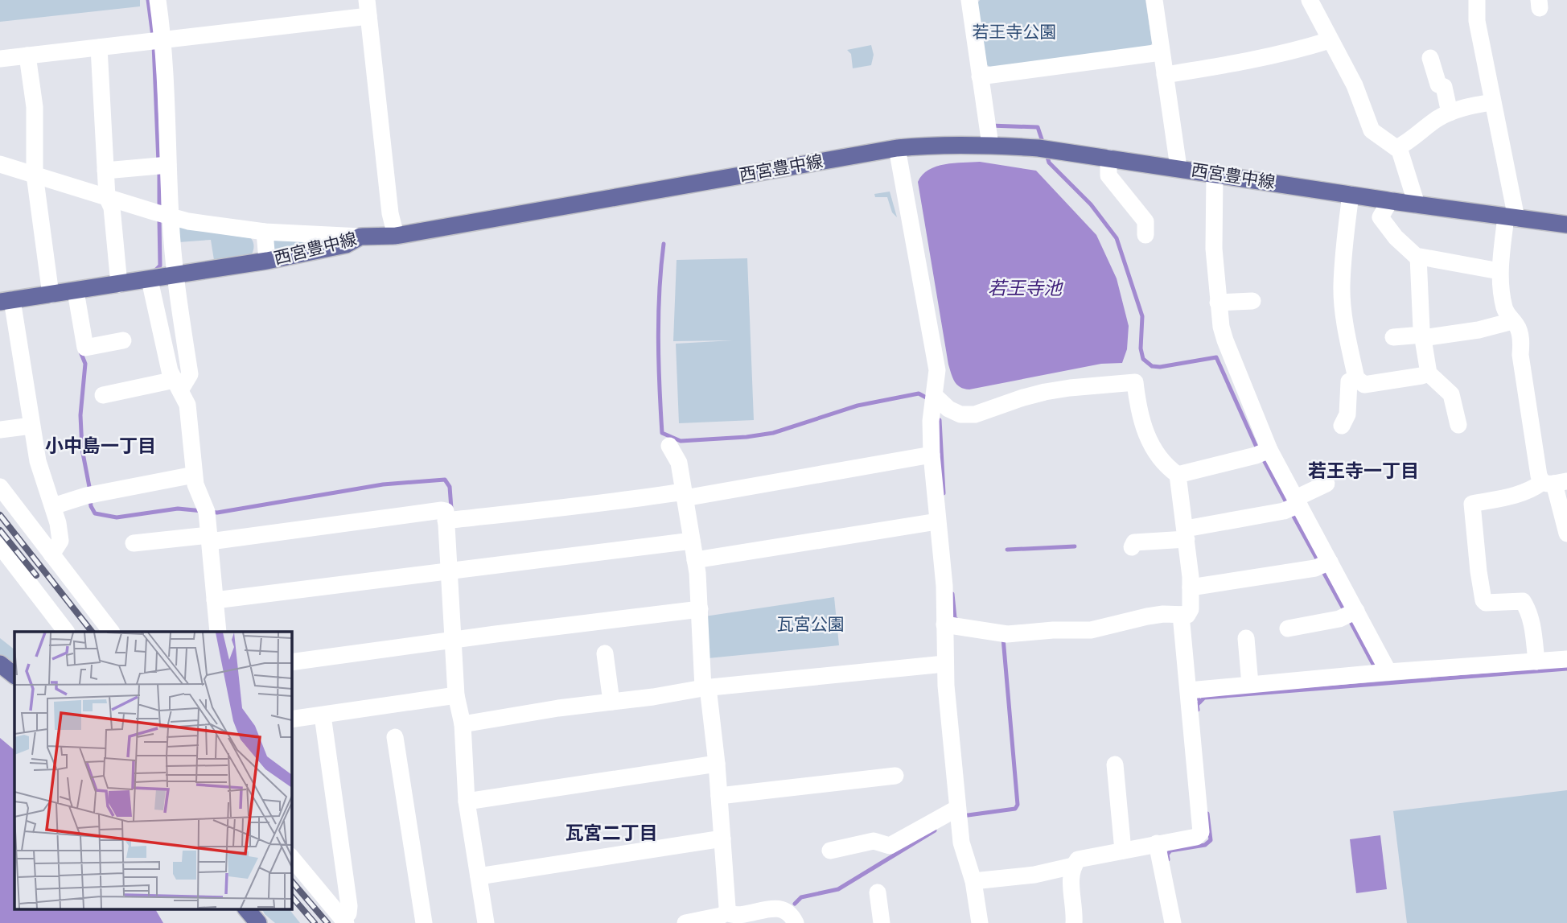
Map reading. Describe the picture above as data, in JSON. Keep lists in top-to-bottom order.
{
  "streets": {
    "main road": ["西宮豊中線"]
  },
  "districts": ["小中島一丁目", "若王寺一丁目", "瓦宮二丁目"],
  "water": ["若王寺池"],
  "parks": ["若王寺公園", "瓦宮公園"]
}
